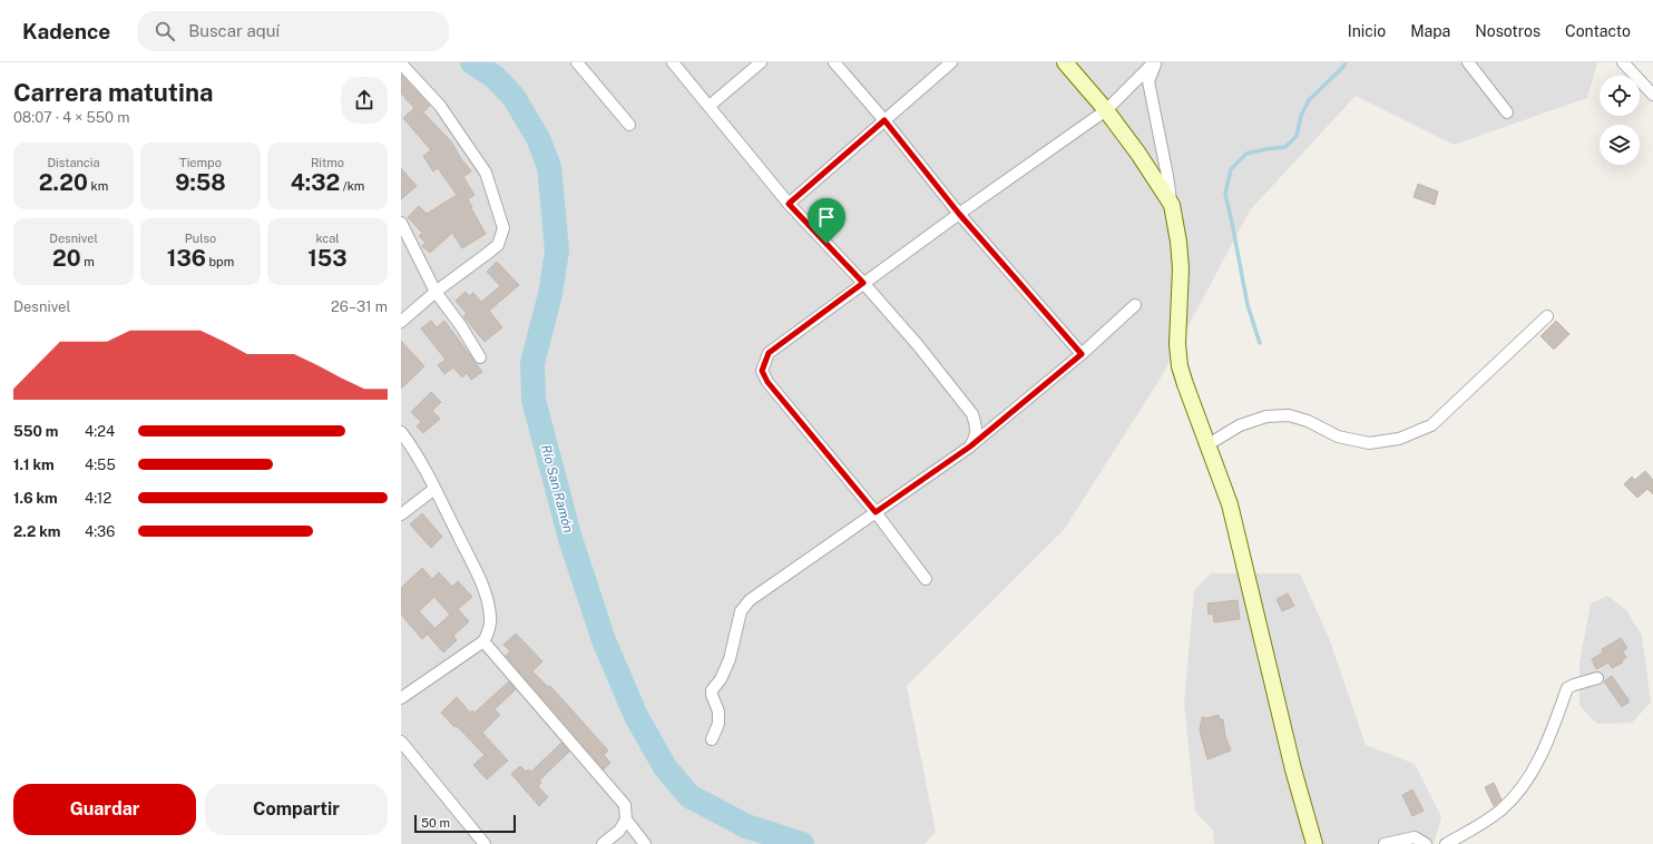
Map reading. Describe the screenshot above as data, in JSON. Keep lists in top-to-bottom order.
{
  "water": ["Río San Ramón"],
  "scale_bar": "50 m",
  "page": {
    "header": "Kadence",
    "search": "Buscar aquí",
    "nav": [
      "Inicio",
      "Mapa",
      "Nosotros",
      "Contacto"
    ],
    "heading": ["Carrera matutina", "08:07 · 4 × 550 m"],
    "stats": [
      ["Distancia", "2.20 km"],
      ["Tiempo", "9:58"],
      ["Ritmo", "4:32 /km"],
      ["Desnivel", "20 m"],
      ["Pulso", "136 bpm"],
      ["kcal", "153"]
    ],
    "chart": ["Desnivel", "26–31 m"],
    "list": [
      {
        "name": "550 m",
        "note": "4:24"
      },
      {
        "name": "1.1 km",
        "note": "4:55"
      },
      {
        "name": "1.6 km",
        "note": "4:12"
      },
      {
        "name": "2.2 km",
        "note": "4:36"
      }
    ],
    "buttons": ["Guardar", "Compartir"],
    "scale": "50 m"
  }
}
